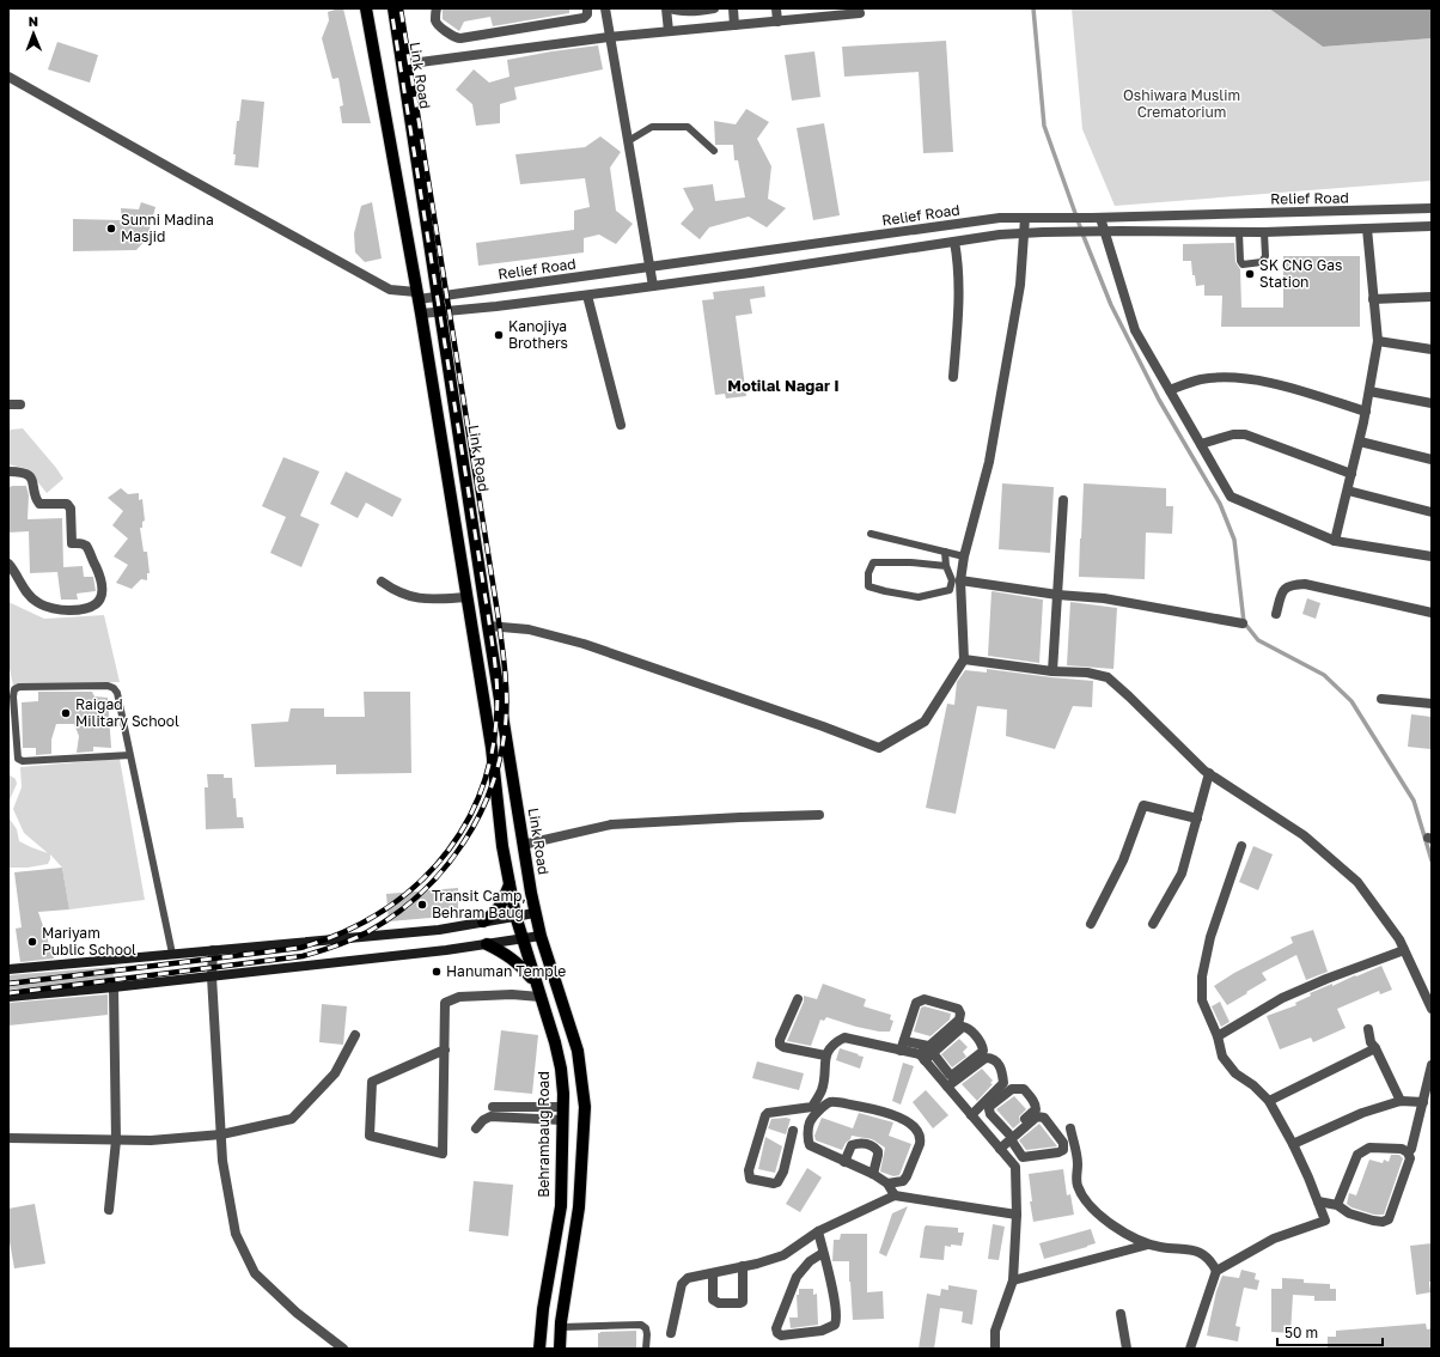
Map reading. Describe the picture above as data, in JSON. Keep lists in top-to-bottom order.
{
  "streets": {
    "main road": ["Link Road", "Behrambaug Road"],
    "street": ["Relief Road"]
  },
  "crossings": [
    ["Link Road", "Relief Road"]
  ],
  "districts": ["Motilal Nagar I"],
  "parks": ["Oshiwara Muslim Crematorium"],
  "places": [
    "Sunni Madina Masjid",
    "SK CNG Gas Station",
    "Kanojiya Brothers",
    "Raigad Military School",
    "Transit Camp, Behram Baug",
    "Mariyam Public School",
    "Hanuman Temple"
  ],
  "scale_bar": "50 m",
  "north": "top"
}
